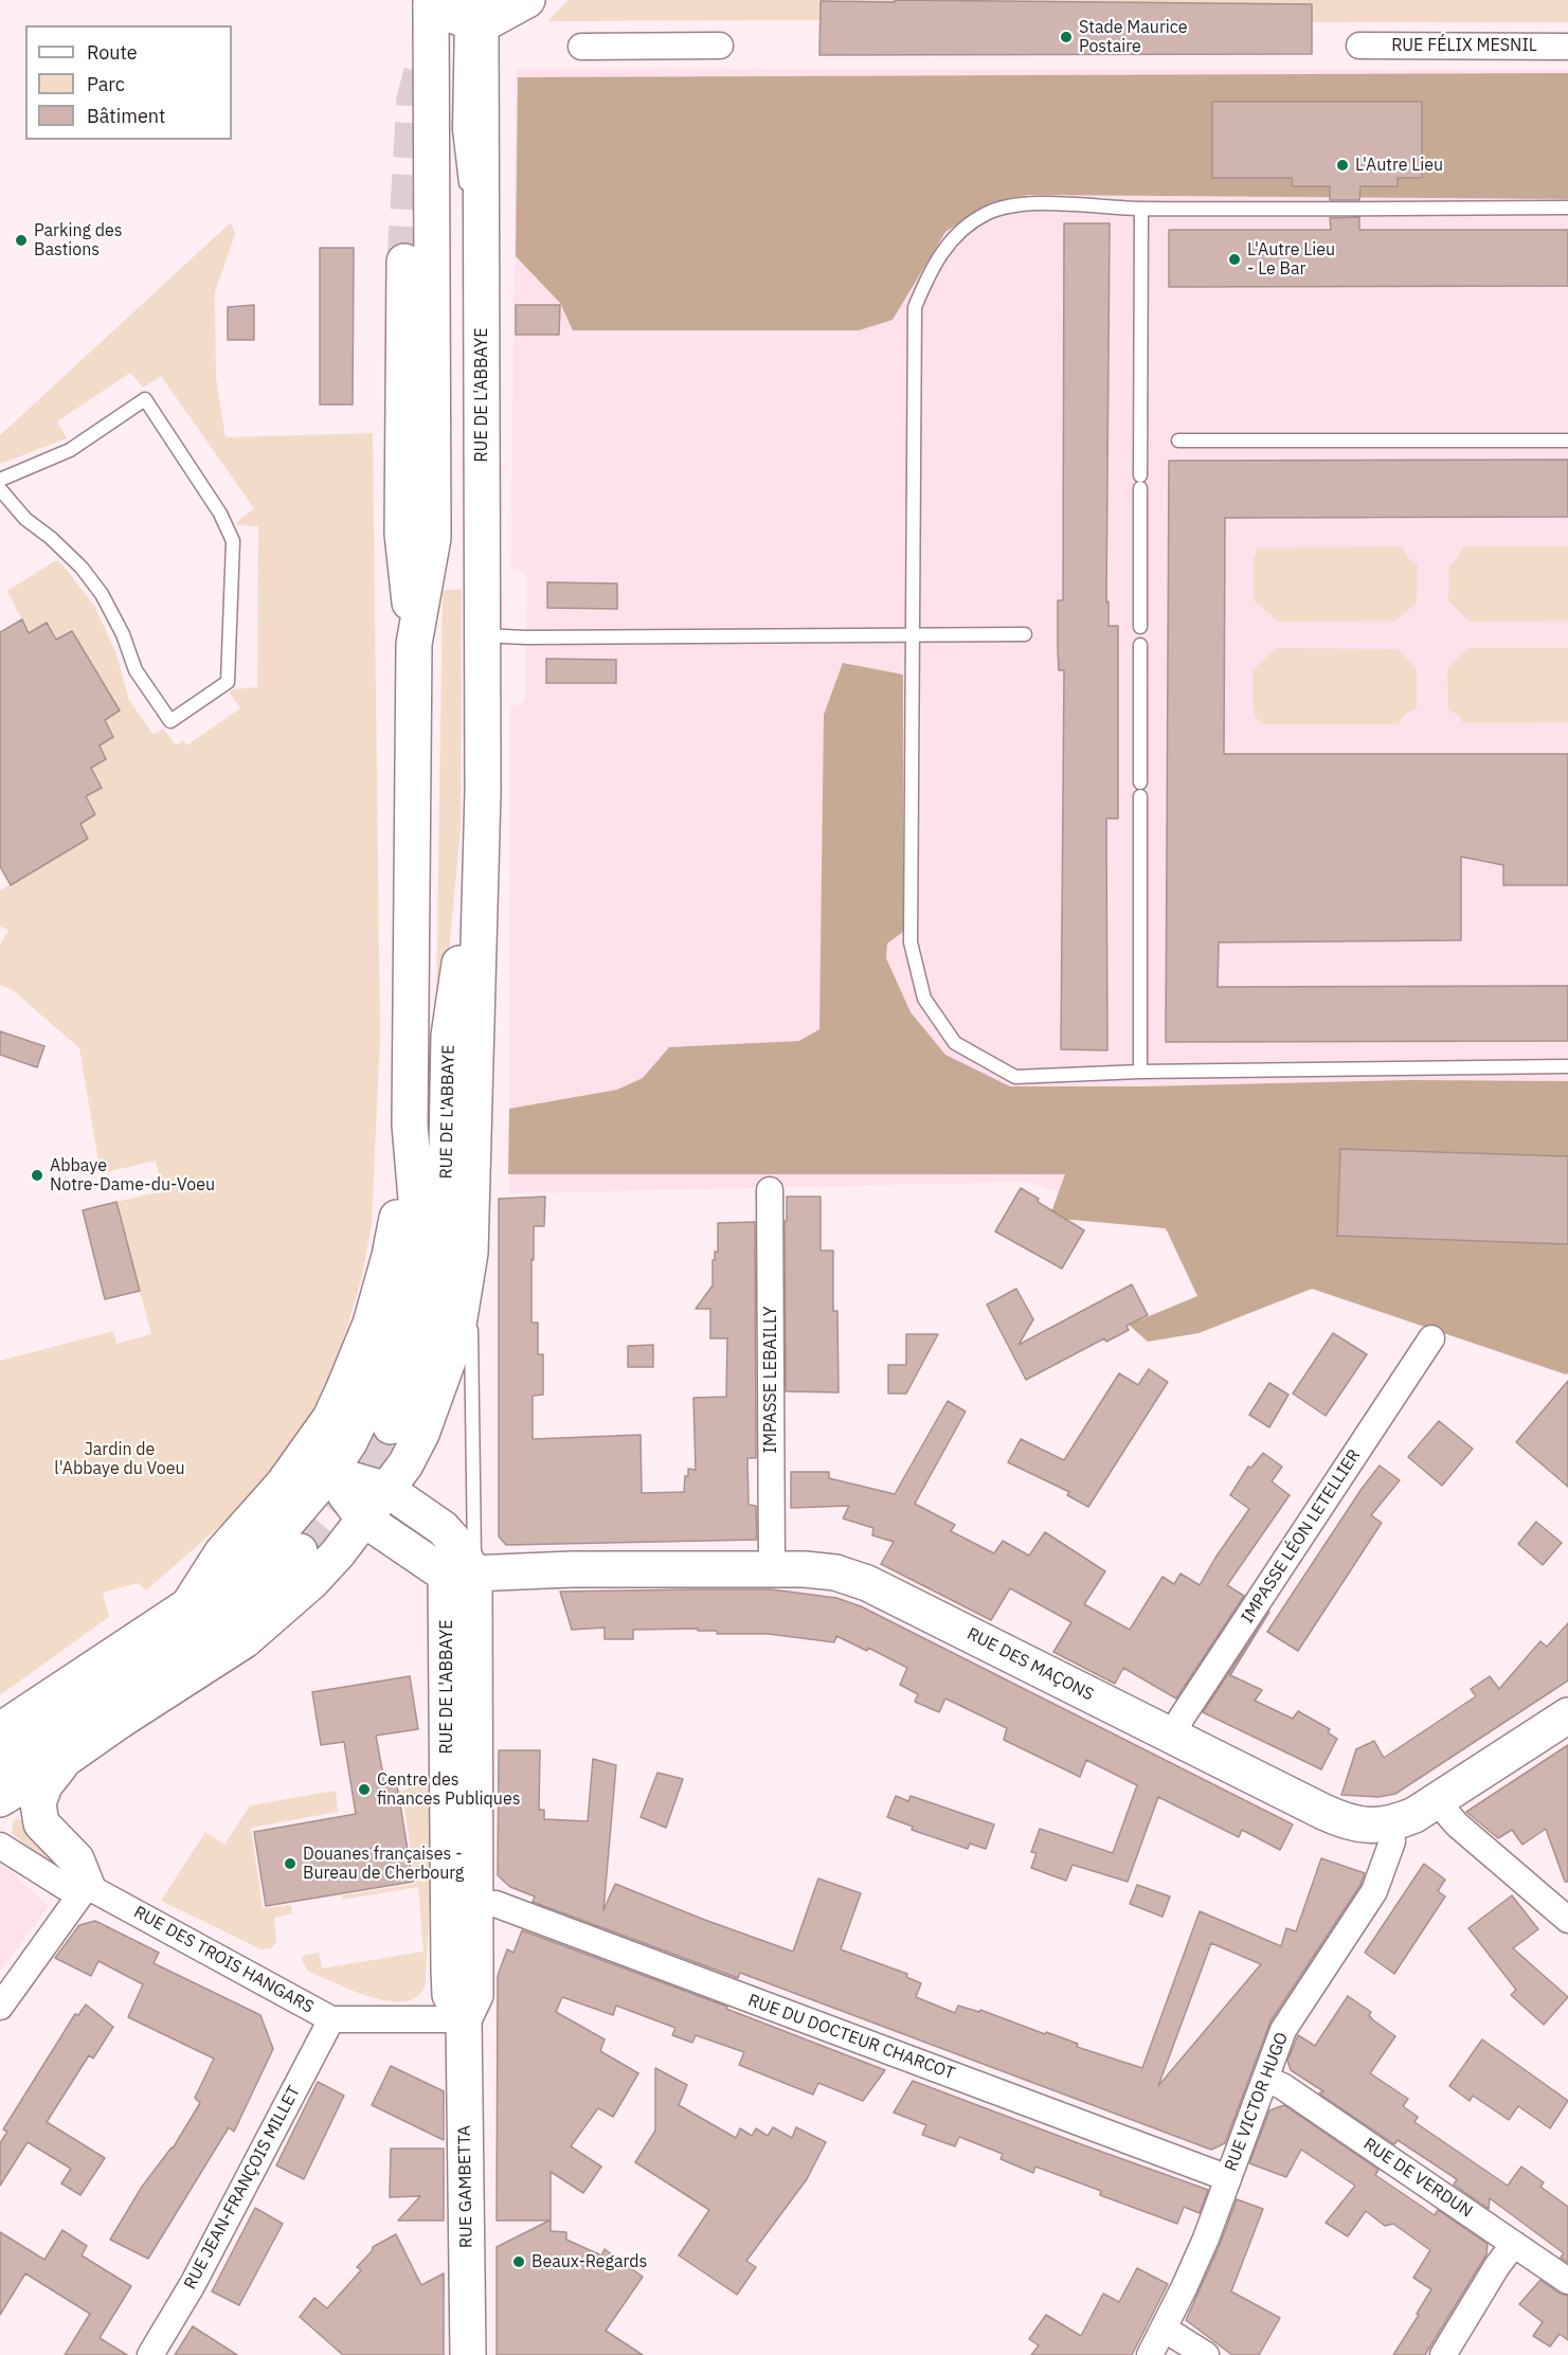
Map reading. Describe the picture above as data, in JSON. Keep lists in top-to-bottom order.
{
  "streets": {
    "main road": ["RUE DE L'ABBAYE", "RUE DES MAÇONS", "RUE GAMBETTA"],
    "street": [
      "RUE FÉLIX MESNIL",
      "IMPASSE LEBAILLY",
      "IMPASSE LÉON LETELLIER",
      "RUE DES TROIS HANGARS",
      "RUE DU DOCTEUR CHARCOT",
      "RUE VICTOR HUGO",
      "RUE DE VERDUN",
      "RUE JEAN-FRANÇOIS MILLET"
    ]
  },
  "crossings": [
    ["RUE DE L'ABBAYE", "RUE DES MAÇONS"],
    ["RUE DE L'ABBAYE", "RUE DES TROIS HANGARS"],
    ["RUE DE L'ABBAYE", "RUE DU DOCTEUR CHARCOT"],
    ["RUE DE L'ABBAYE", "RUE GAMBETTA"],
    ["IMPASSE LEBAILLY", "RUE DES MAÇONS"],
    ["IMPASSE LÉON LETELLIER", "RUE DES MAÇONS"],
    ["RUE DES MAÇONS", "RUE VICTOR HUGO"],
    ["RUE DES TROIS HANGARS", "RUE GAMBETTA"],
    ["RUE DES TROIS HANGARS", "RUE JEAN-FRANÇOIS MILLET"],
    ["RUE DU DOCTEUR CHARCOT", "RUE VICTOR HUGO"],
    ["RUE VICTOR HUGO", "RUE DE VERDUN"]
  ],
  "parks": ["Jardin de l'Abbaye du Voeu"],
  "places": [
    "Stade Maurice Postaire",
    "L'Autre Lieu",
    "Parking des Bastions",
    "L'Autre Lieu - Le Bar",
    "Abbaye Notre-Dame-du-Voeu",
    "Centre des finances Publiques",
    "Douanes françaises - Bureau de Cherbourg",
    "Beaux-Regards"
  ],
  "legend": ["Route", "Parc", "Bâtiment"]
}
